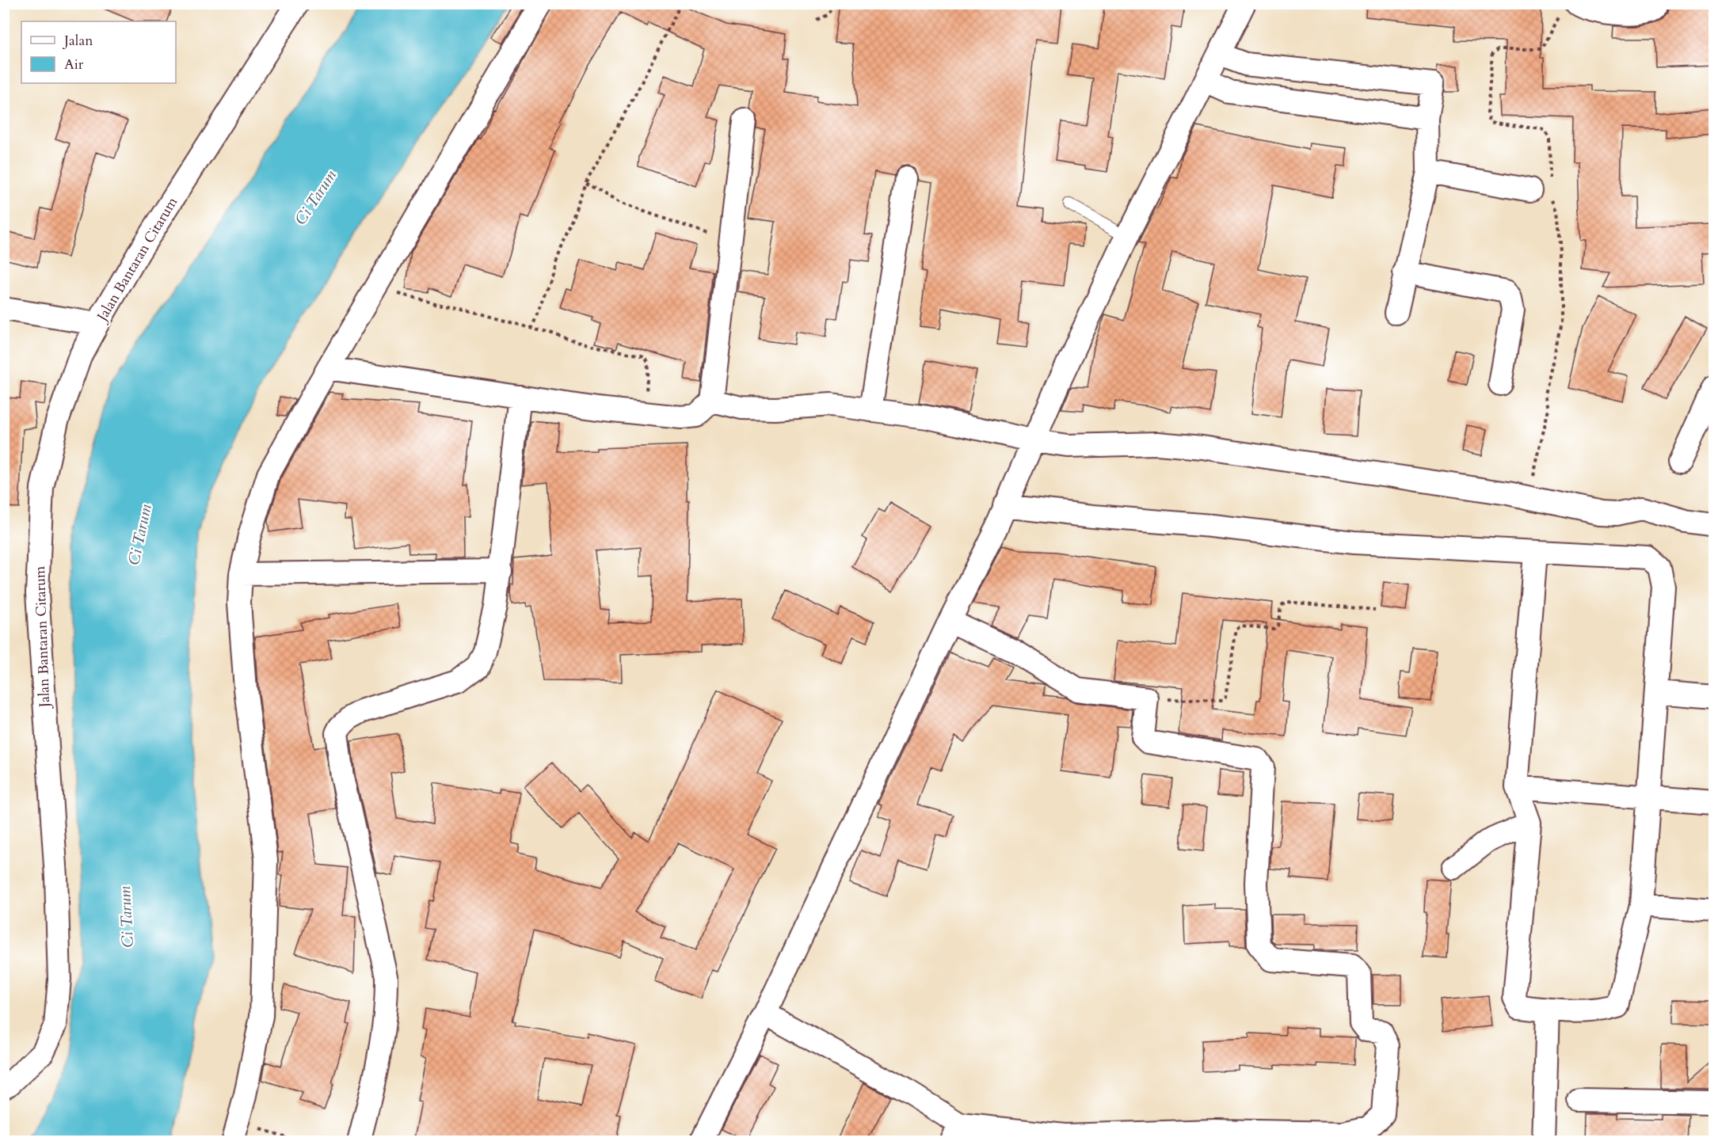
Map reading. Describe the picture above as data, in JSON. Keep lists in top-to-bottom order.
{
  "streets": {
    "street": ["Jalan Bantaran Citarum"]
  },
  "water": ["Ci Tarum"],
  "legend": ["Jalan", "Air"]
}
